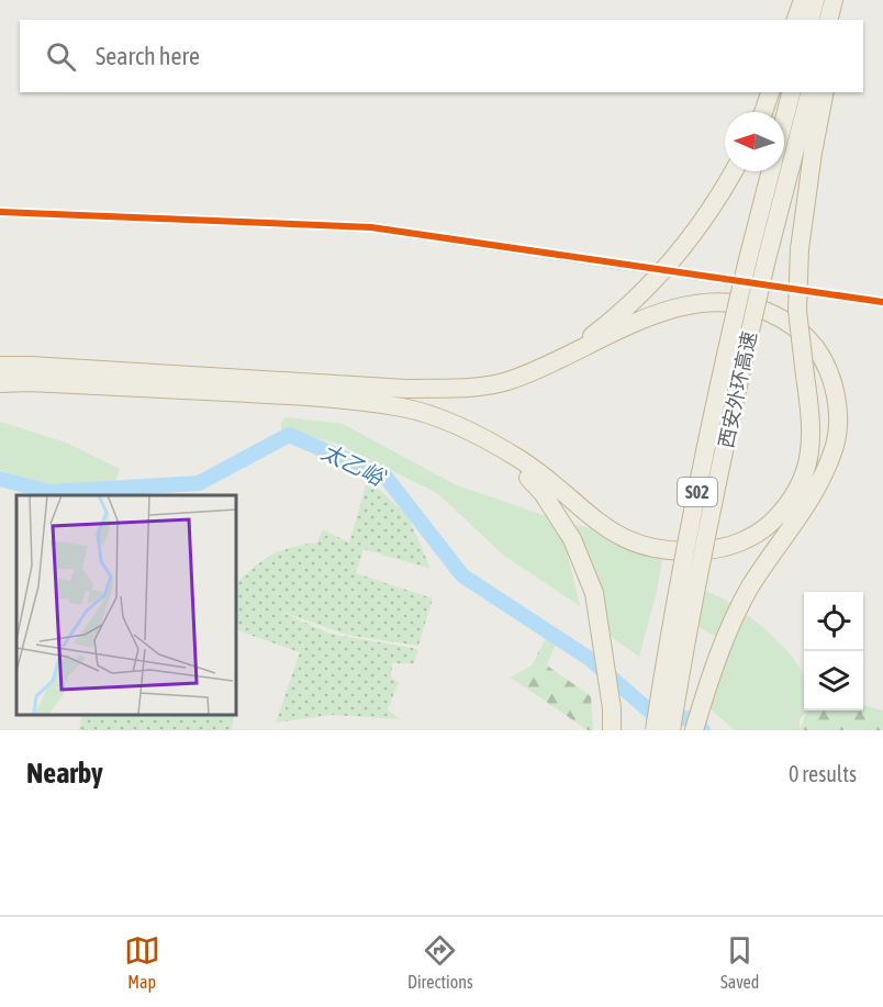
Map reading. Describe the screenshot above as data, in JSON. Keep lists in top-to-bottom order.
{
  "streets": {
    "highway": ["西安外环高速", "S02"]
  },
  "water": ["太乙峪"],
  "north": "left",
  "page": {
    "search": "Search here",
    "heading": ["Nearby", "0 results"],
    "nav": ["Map", "Directions", "Saved"]
  }
}
